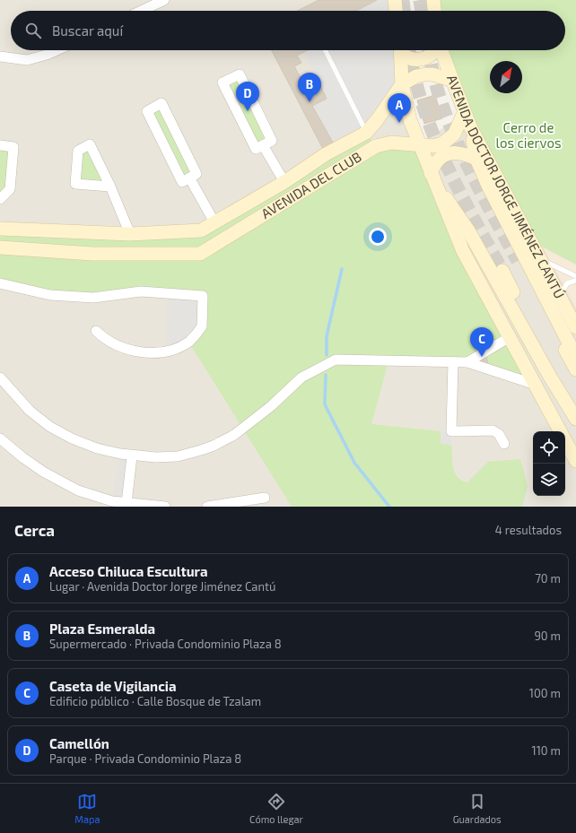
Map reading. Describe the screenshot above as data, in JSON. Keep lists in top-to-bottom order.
{
  "streets": {
    "street": ["AVENIDA DEL CLUB", "AVENIDA DOCTOR JORGE JIMÉNEZ CANTÚ"]
  },
  "crossings": [
    ["AVENIDA DEL CLUB", "AVENIDA DOCTOR JORGE JIMÉNEZ CANTÚ"]
  ],
  "parks": ["Cerro de los ciervos"],
  "north": "top right",
  "page": {
    "search": "Buscar aquí",
    "pins": [
      "B",
      "D",
      "A",
      "C"
    ],
    "heading": ["Cerca", "4 resultados"],
    "list": [
      {
        "mark": "A",
        "name": "Acceso Chiluca Escultura",
        "note": "Lugar · Avenida Doctor Jorge Jiménez Cantú",
        "value": "70 m"
      },
      {
        "mark": "B",
        "name": "Plaza Esmeralda",
        "note": "Supermercado · Privada Condominio Plaza 8",
        "value": "90 m"
      },
      {
        "mark": "C",
        "name": "Caseta de Vigilancia",
        "note": "Edificio público · Calle Bosque de Tzalam",
        "value": "100 m"
      },
      {
        "mark": "D",
        "name": "Camellón",
        "note": "Parque · Privada Condominio Plaza 8",
        "value": "110 m"
      }
    ],
    "nav": ["Mapa", "Cómo llegar", "Guardados"]
  }
}
